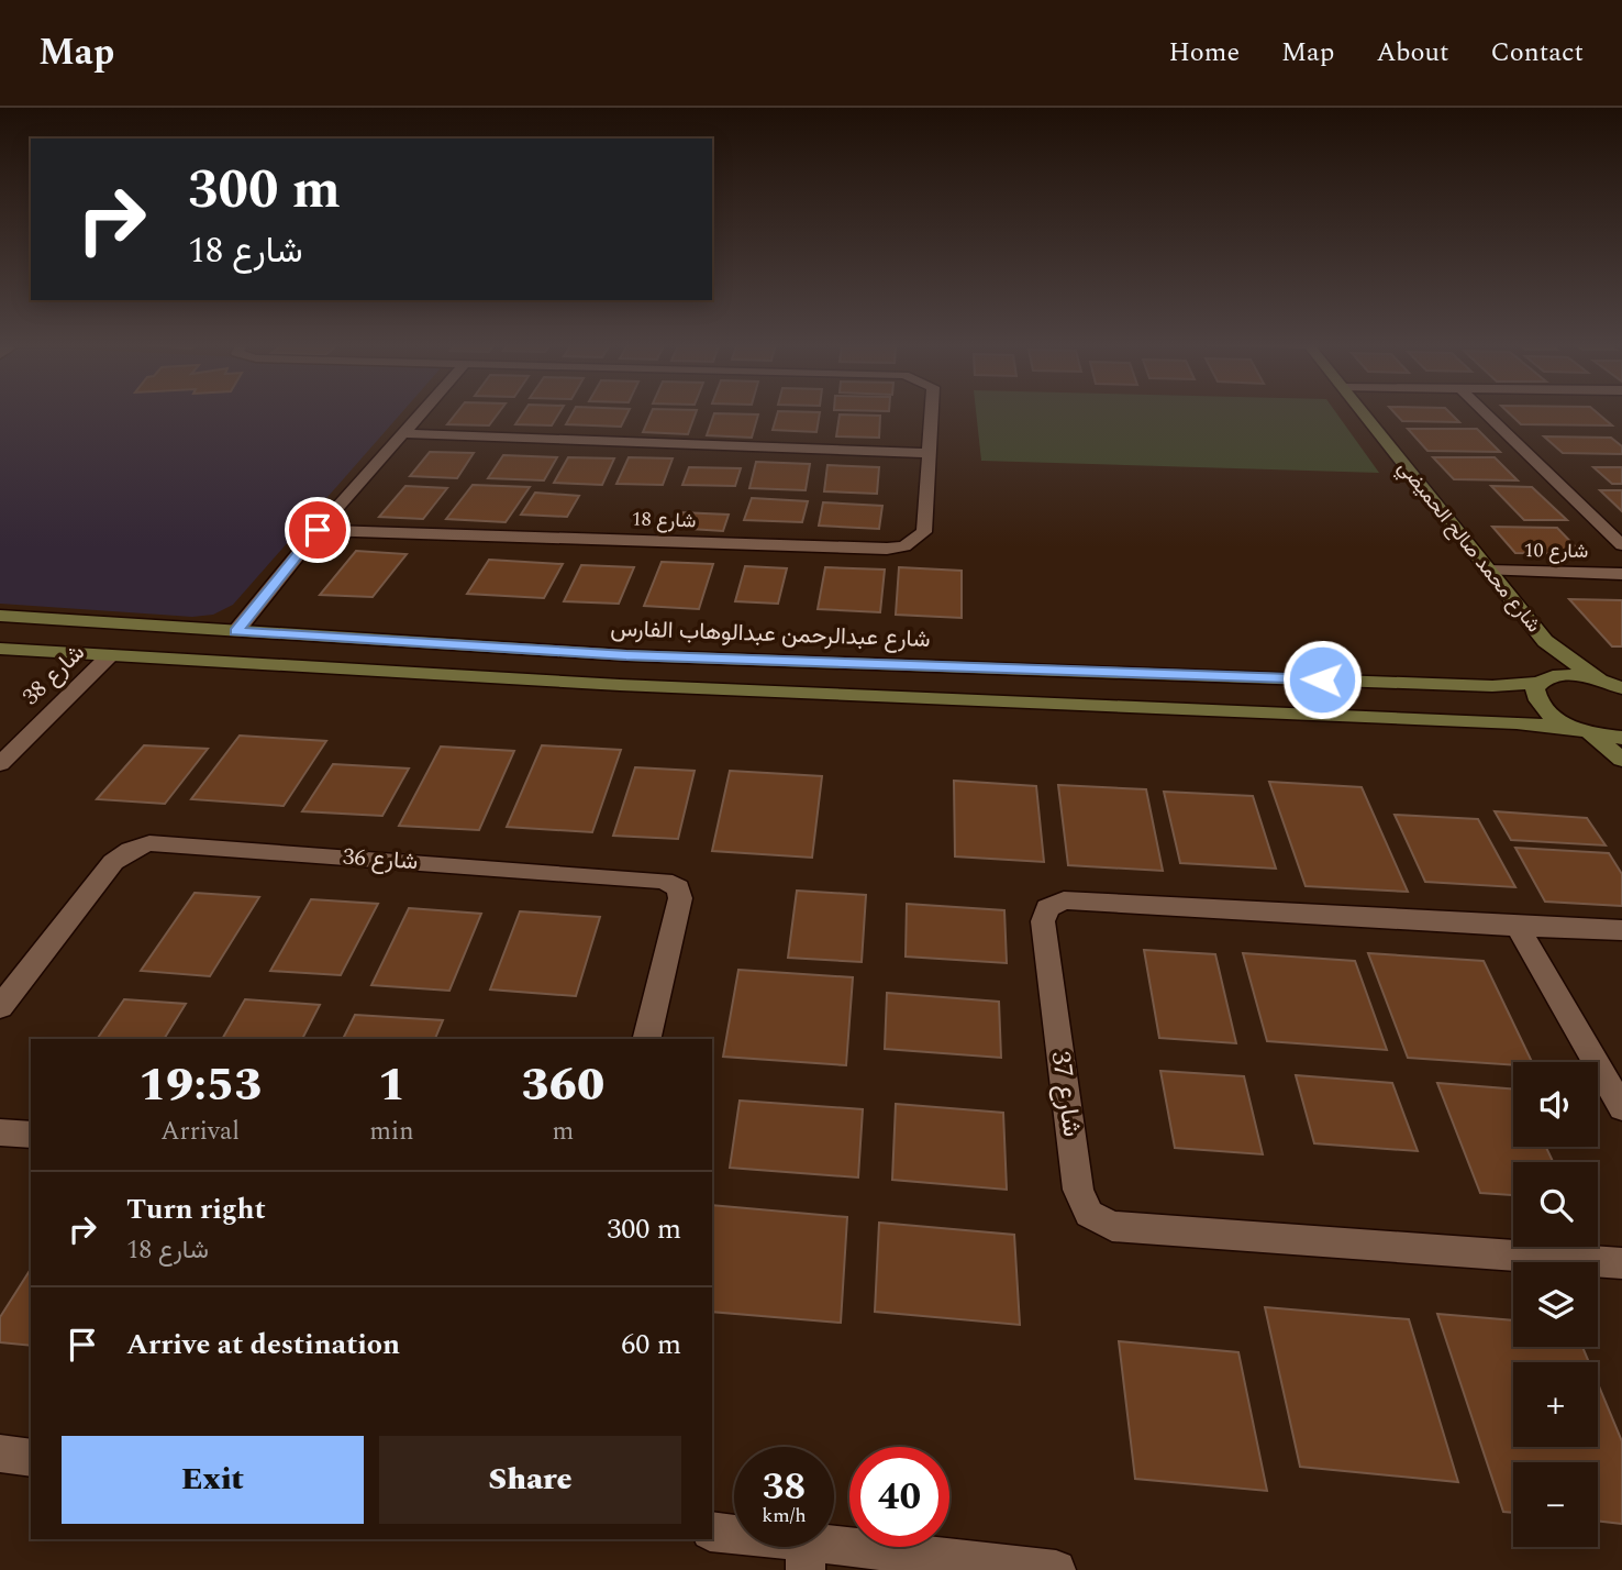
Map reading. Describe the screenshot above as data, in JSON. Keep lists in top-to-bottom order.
{
  "streets": {
    "street": [
      "شارع 18",
      "شارع محمد صالح الحميضي",
      "شارع 10",
      "شارع عبدالرحمن عبدالوهاب الفارس",
      "شارع 38",
      "شارع 36",
      "شارع 37"
    ]
  },
  "crossings": [
    ["شارع محمد صالح الحميضي", "شارع 10"],
    ["شارع محمد صالح الحميضي", "شارع عبدالرحمن عبدالوهاب الفارس"]
  ],
  "page": {
    "header": "Map",
    "nav": [
      "Home",
      "Map",
      "About",
      "Contact"
    ],
    "turn": ["300 m", "شارع 18"],
    "eta": [
      "19:53",
      "Arrival",
      "1",
      "min",
      "360",
      "m"
    ],
    "map_buttons": ["+", "−"],
    "list": [
      {
        "name": "Turn right",
        "note": "شارع 18",
        "value": "300 m"
      },
      {
        "name": "Arrive at destination",
        "value": "60 m"
      }
    ],
    "buttons": ["Exit", "Share"],
    "speed": "38 km/h",
    "limit": "40"
  }
}
